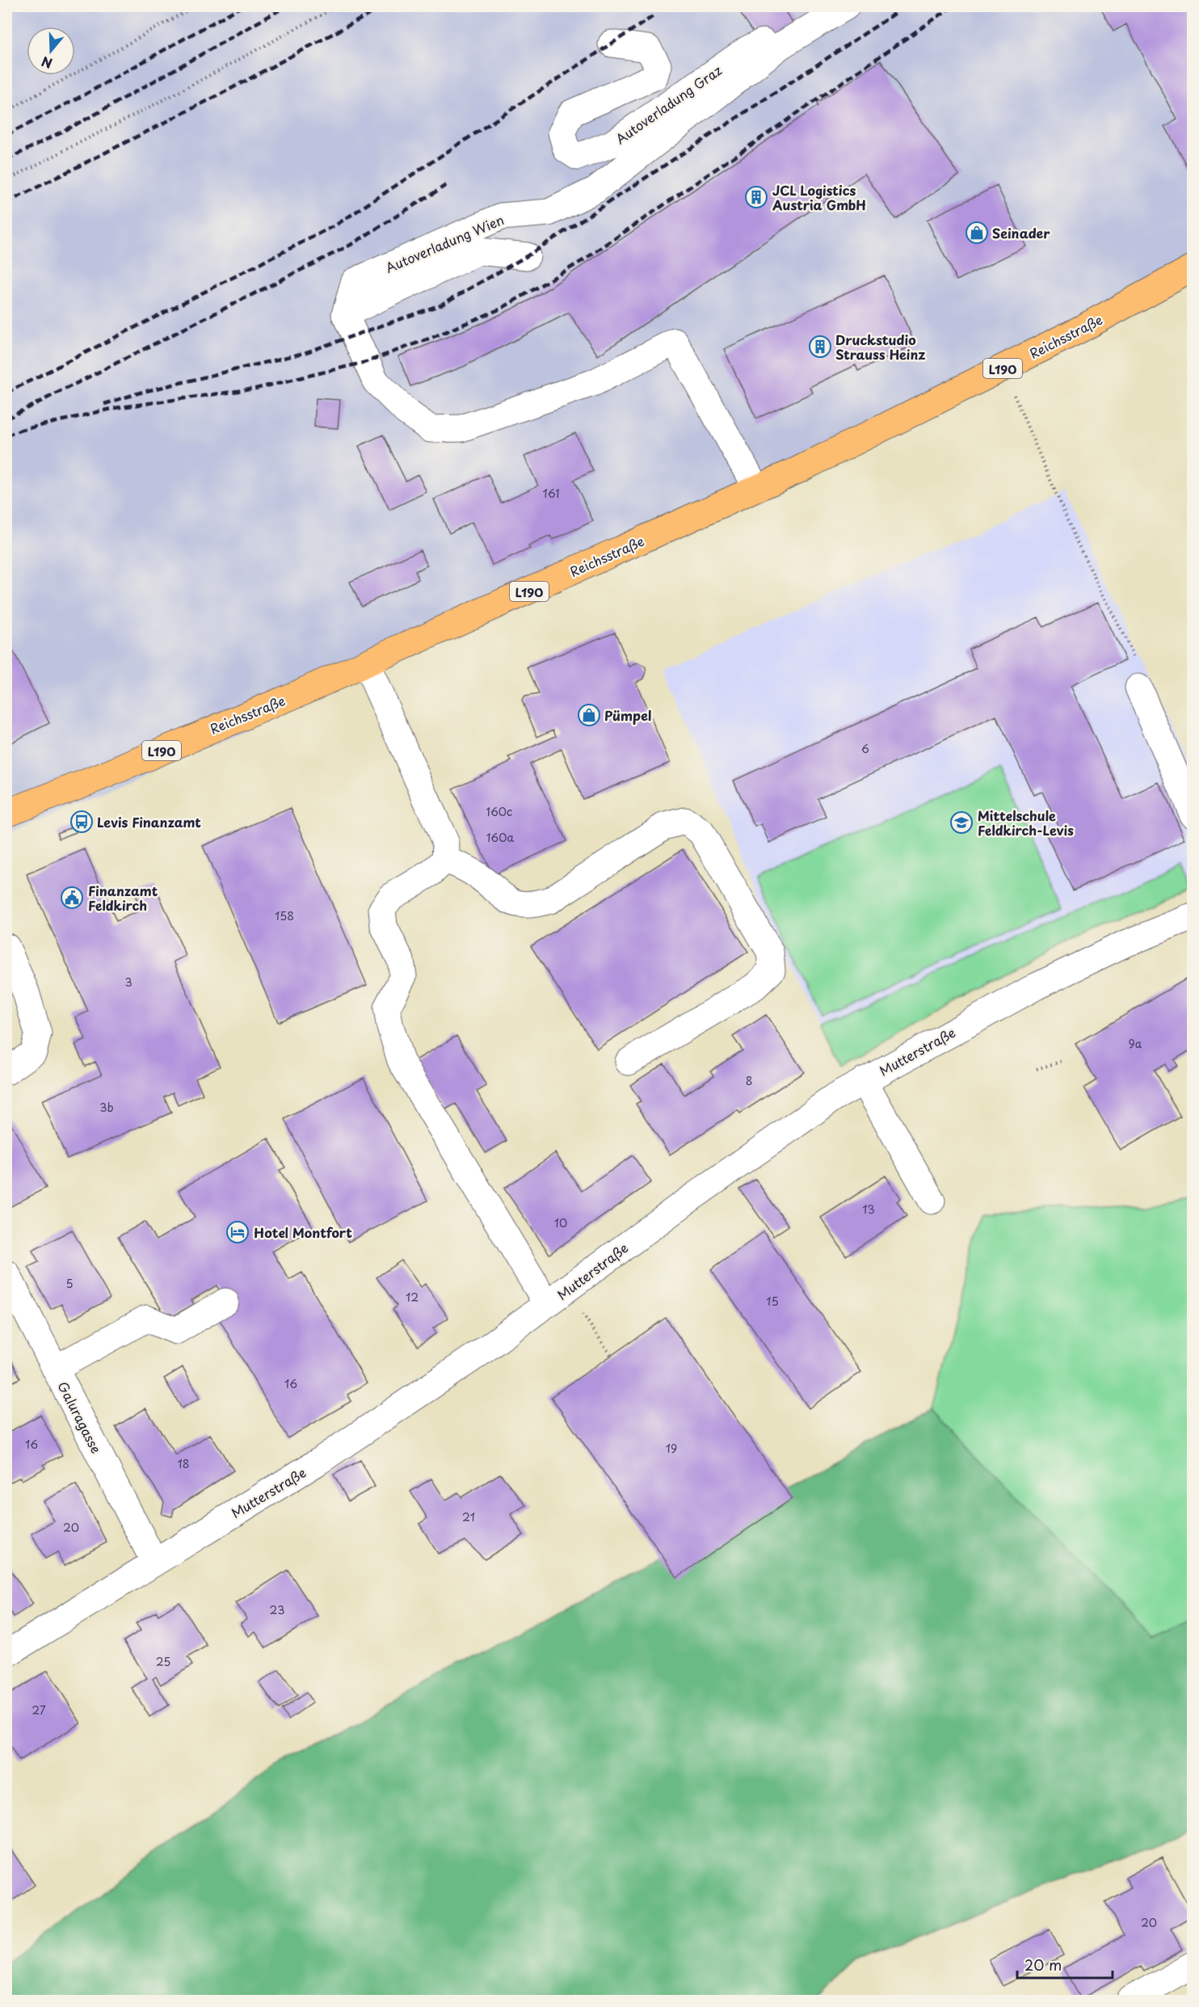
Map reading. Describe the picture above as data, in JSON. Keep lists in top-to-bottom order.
{
  "streets": {
    "main road": ["Reichsstraße", "L190"],
    "street": [
      "Autoverladung Graz",
      "Autoverladung Wien",
      "Mutterstraße",
      "Galuragasse"
    ]
  },
  "crossings": [
    ["Mutterstraße", "Galuragasse"]
  ],
  "places": {
    "building": ["JCL Logistics Austria GmbH", "Druckstudio Strauss Heinz"],
    "shop": ["Seinader", "Pümpel"],
    "bus stop": ["Levis Finanzamt"],
    "school or university": ["Mittelschule Feldkirch-Levis"],
    "public building": ["Finanzamt Feldkirch"],
    "hotel": ["Hotel Montfort"]
  },
  "house_numbers": [
    "161",
    "6",
    "160c",
    "160a",
    "158",
    "3",
    "9a",
    "8",
    "3b",
    "13",
    "10",
    "5",
    "12",
    "15",
    "16",
    "16",
    "19",
    "18",
    "21",
    "20",
    "23",
    "25",
    "27",
    "20"
  ],
  "scale_bar": "20 m",
  "north": "bottom"
}
